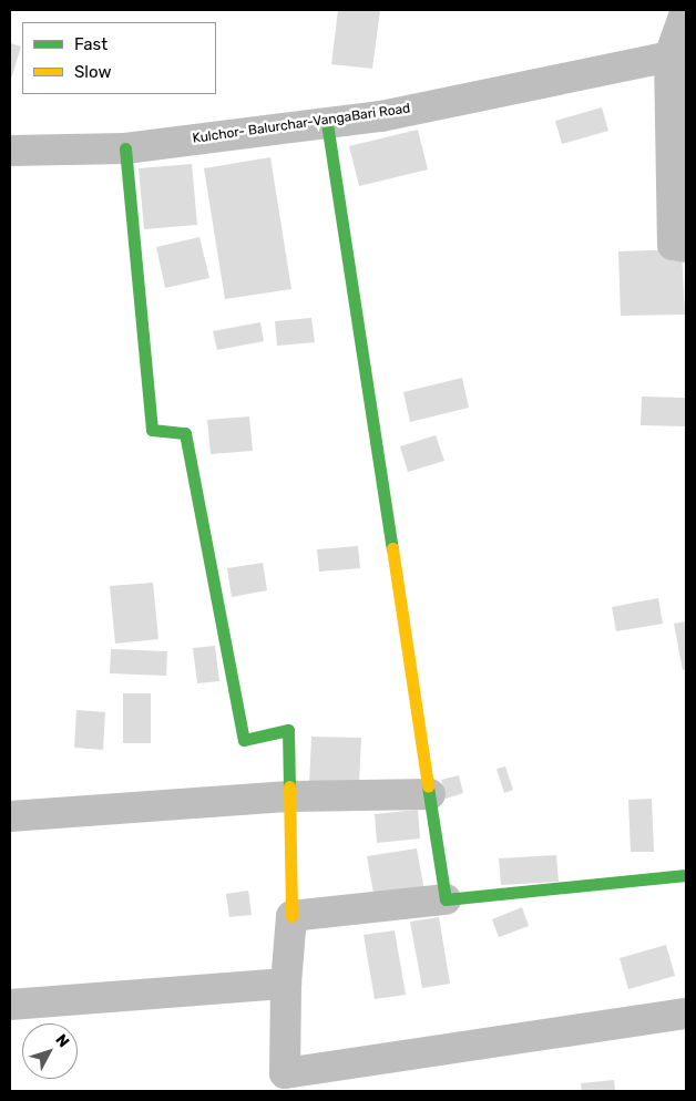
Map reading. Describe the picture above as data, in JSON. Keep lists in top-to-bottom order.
{
  "streets": {
    "street": ["Kulchor- Balurchar-VangaBari Road"]
  },
  "legend": ["Fast", "Slow"],
  "north": "top right"
}
